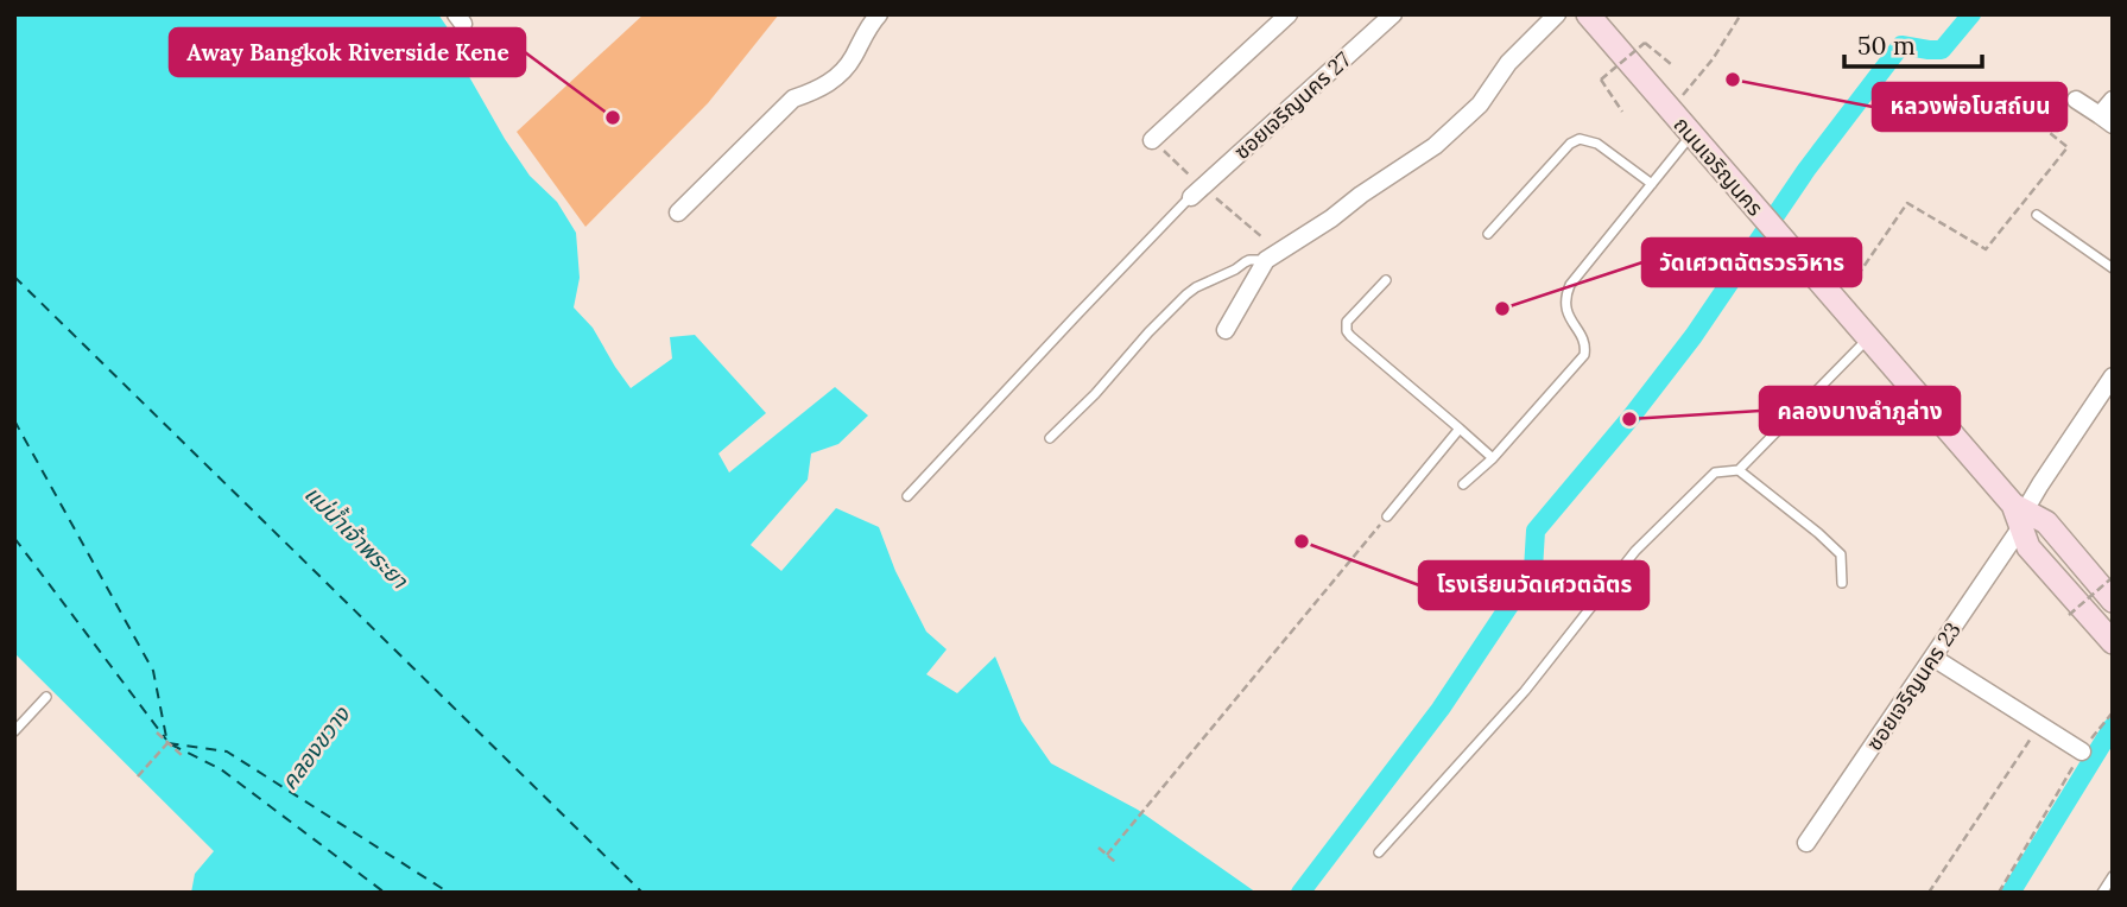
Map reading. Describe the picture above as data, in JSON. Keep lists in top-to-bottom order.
{
  "streets": {
    "main road": ["ถนนเจริญนคร"],
    "street": ["ซอยเจริญนคร 27", "ซอยเจริญนคร 23"]
  },
  "crossings": [
    ["ถนนเจริญนคร", "ซอยเจริญนคร 23"]
  ],
  "water": ["แม่น้ำเจ้าพระยา", "คลองขวาง"],
  "places": [
    "หลวงพ่อโบสถ์บน",
    "Away Bangkok Riverside Kene",
    "วัดเศวตฉัตรวรวิหาร",
    "คลองบางลำภูล่าง",
    "โรงเรียนวัดเศวตฉัตร"
  ],
  "scale_bar": "50 m"
}
